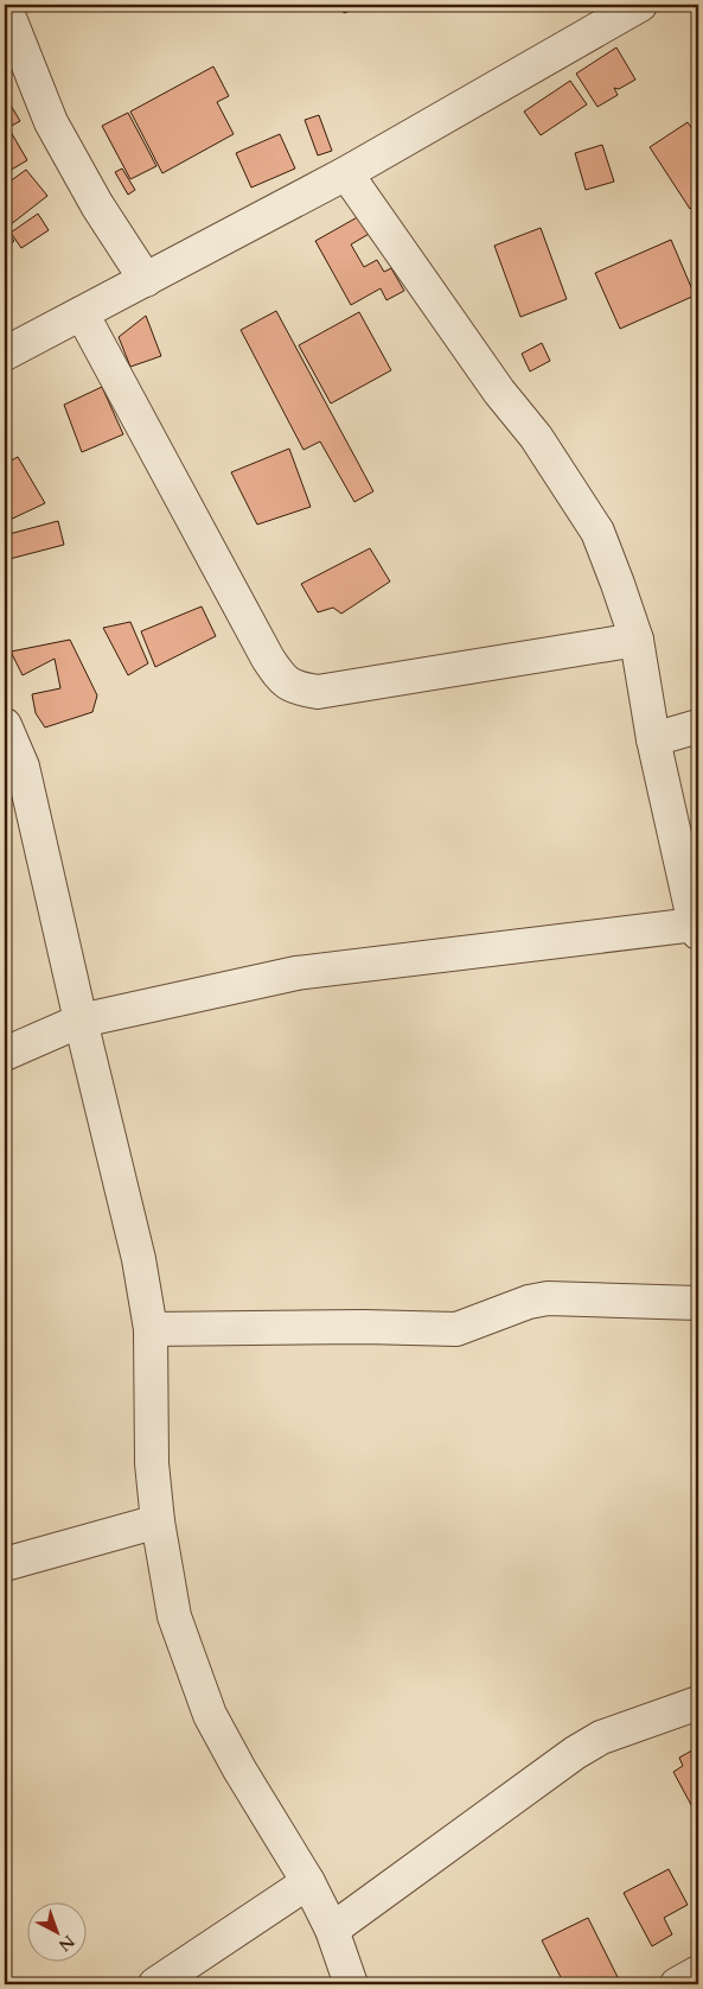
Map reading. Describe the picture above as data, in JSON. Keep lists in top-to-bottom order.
{
  "north": "bottom right"
}
